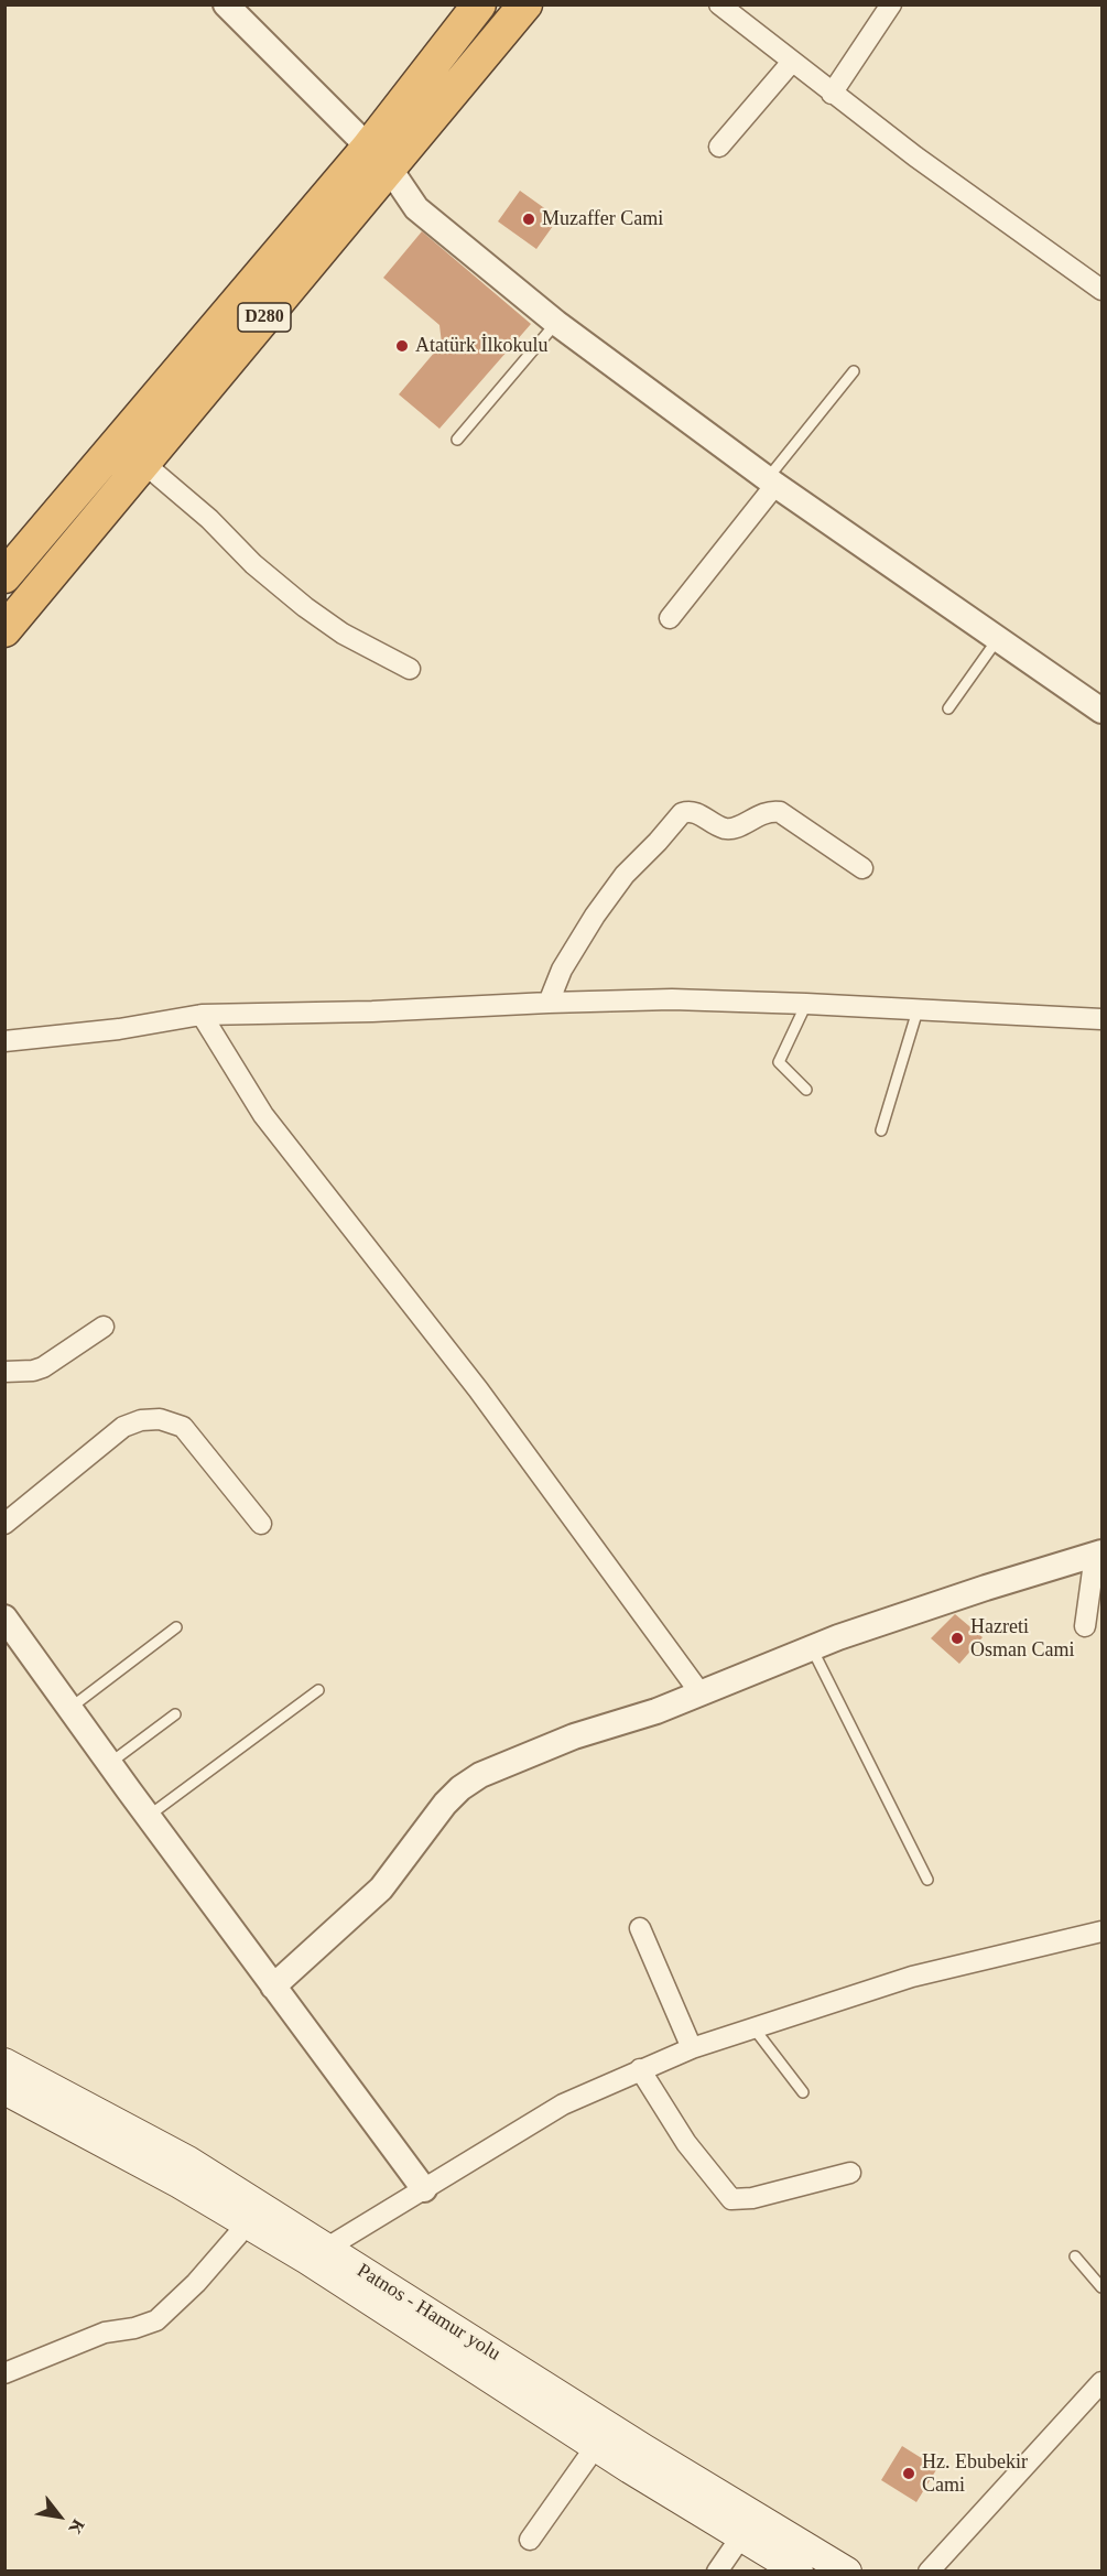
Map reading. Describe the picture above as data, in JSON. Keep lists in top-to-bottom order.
{
  "streets": {
    "highway": ["D280"],
    "main road": ["Patnos - Hamur yolu"]
  },
  "places": [
    "Muzaffer Cami",
    "Atatürk İlkokulu",
    "Hazreti Osman Cami",
    "Hz. Ebubekir Cami"
  ],
  "north": "bottom right"
}
